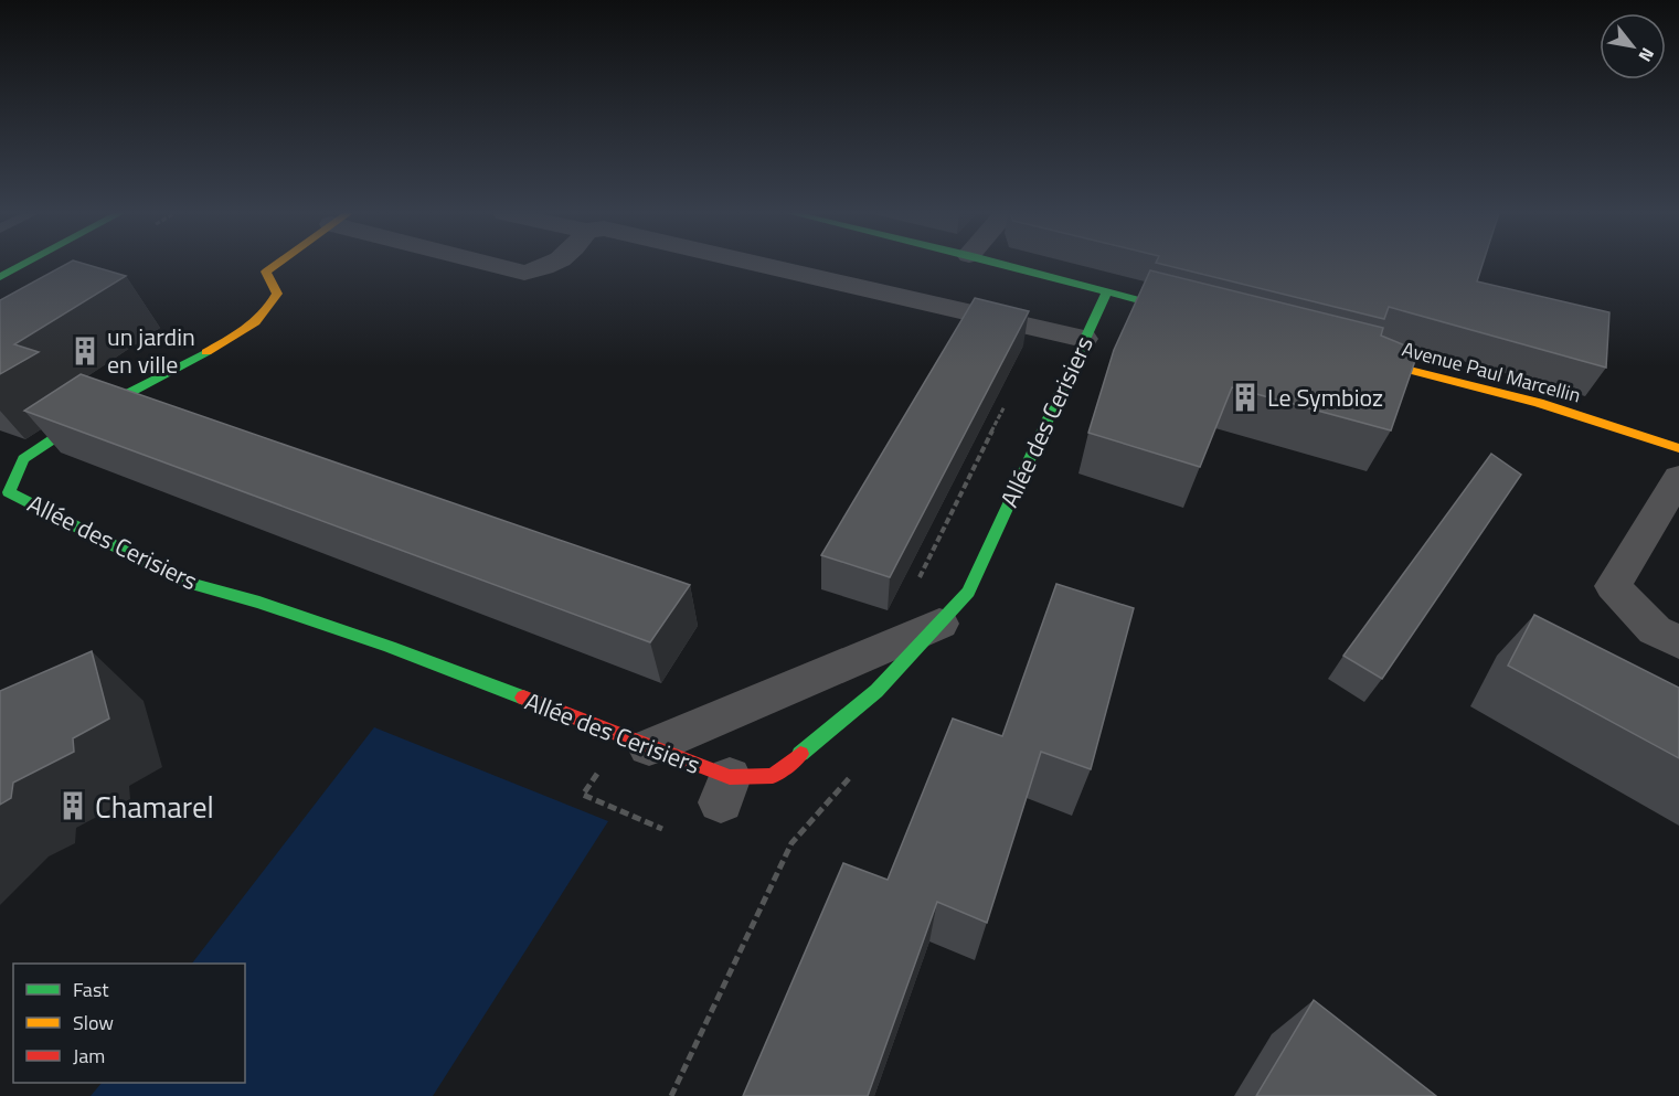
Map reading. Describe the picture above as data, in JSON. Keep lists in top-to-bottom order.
{
  "streets": {
    "street": ["Avenue Paul Marcellin", "Allée des Cerisiers"]
  },
  "places": {
    "building": ["un jardin en ville", "Le Symbioz", "Chamarel"]
  },
  "legend": ["Fast", "Slow", "Jam"],
  "north": "bottom right"
}
